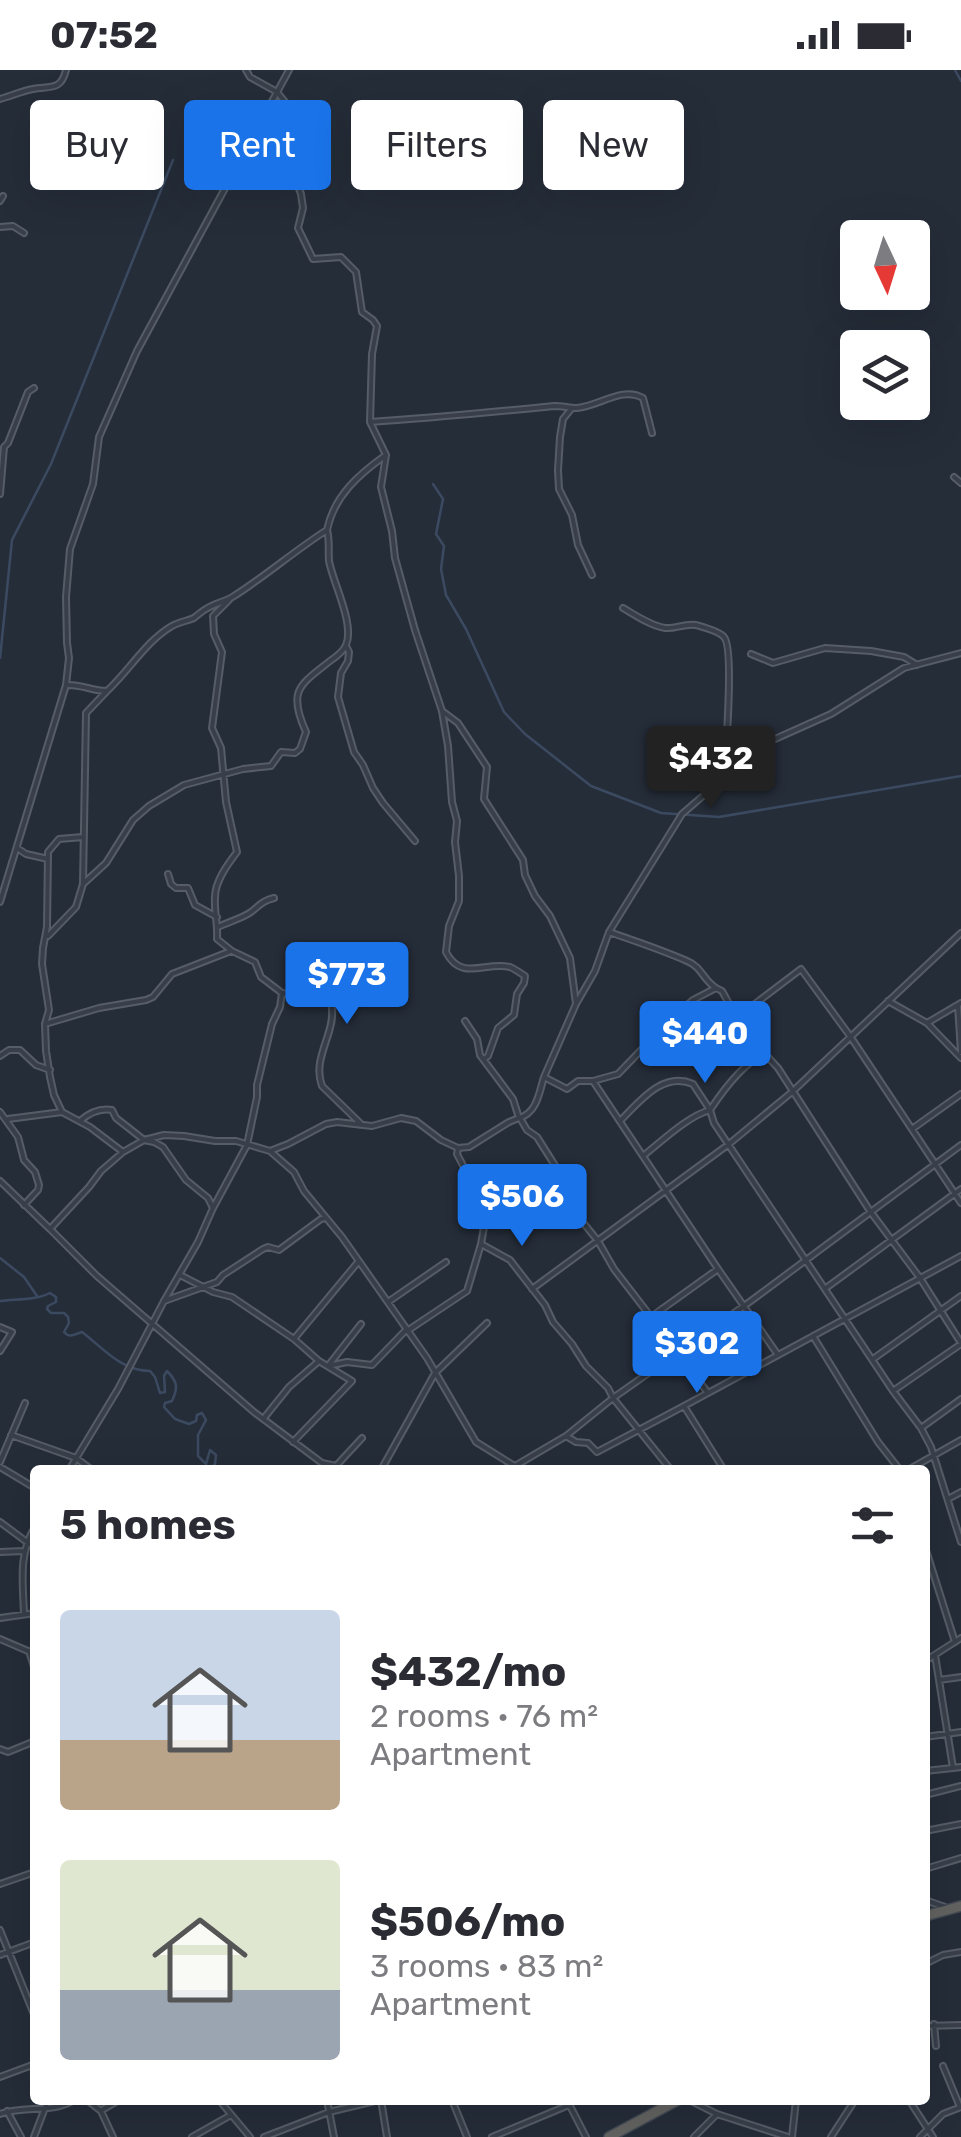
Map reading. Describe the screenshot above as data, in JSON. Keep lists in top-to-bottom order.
{
  "north": "bottom",
  "page": {
    "status": "07:52",
    "chip": [
      "Buy",
      "Rent",
      "Filters",
      "New"
    ],
    "price": [
      "$432",
      "$773",
      "$440",
      "$506",
      "$302"
    ],
    "heading": "5 homes",
    "list": [
      {
        "name": "$432/mo",
        "note": "2 rooms · 76 m² · Apartment"
      },
      {
        "name": "$506/mo",
        "note": "3 rooms · 83 m² · Apartment"
      }
    ]
  }
}
